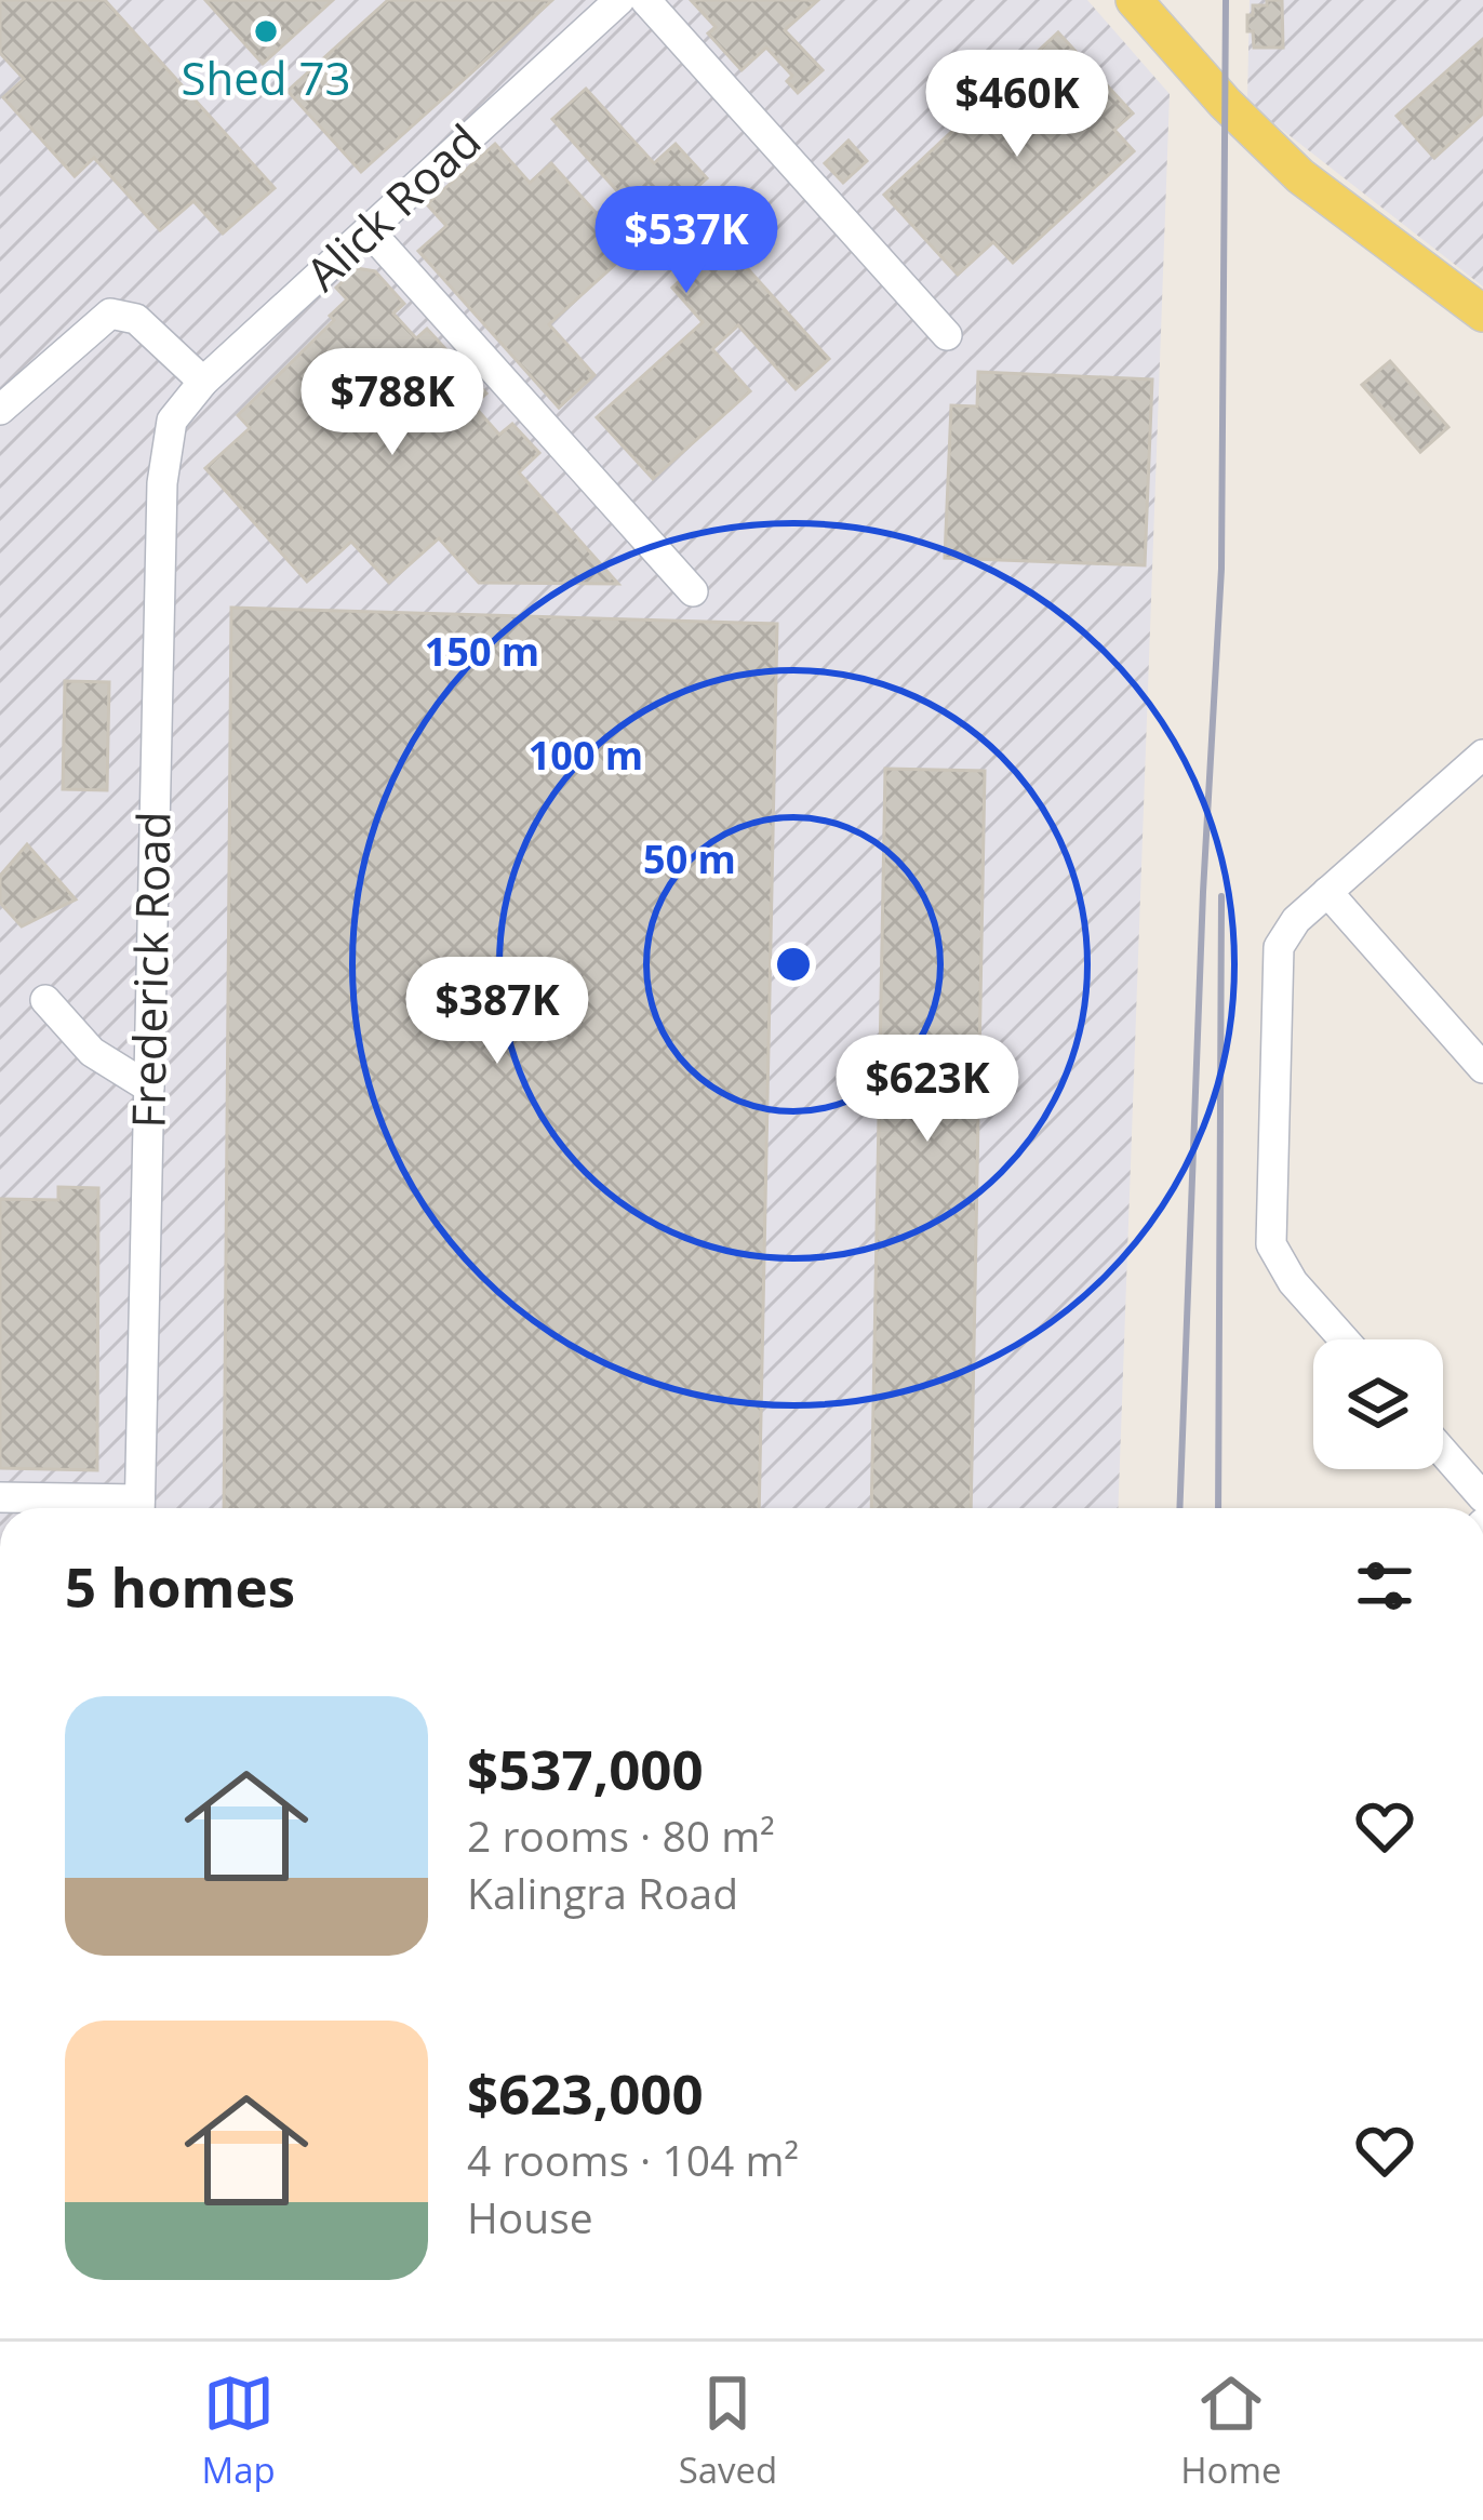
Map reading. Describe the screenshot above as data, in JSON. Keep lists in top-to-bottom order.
{
  "streets": {
    "street": ["Alick Road", "Frederick Road"]
  },
  "crossings": [
    ["Alick Road", "Frederick Road"]
  ],
  "places": ["Shed 73"],
  "page": {
    "price": [
      "$460K",
      "$537K",
      "$788K",
      "$387K",
      "$623K"
    ],
    "heading": "5 homes",
    "list": [
      {
        "name": "$537,000",
        "note": "2 rooms · 80 m² · Kalingra Road"
      },
      {
        "name": "$623,000",
        "note": "4 rooms · 104 m² · House"
      }
    ],
    "tabs": ["Map", "Saved", "Home"]
  },
  "rings": ["150 m", "100 m", "50 m"]
}
